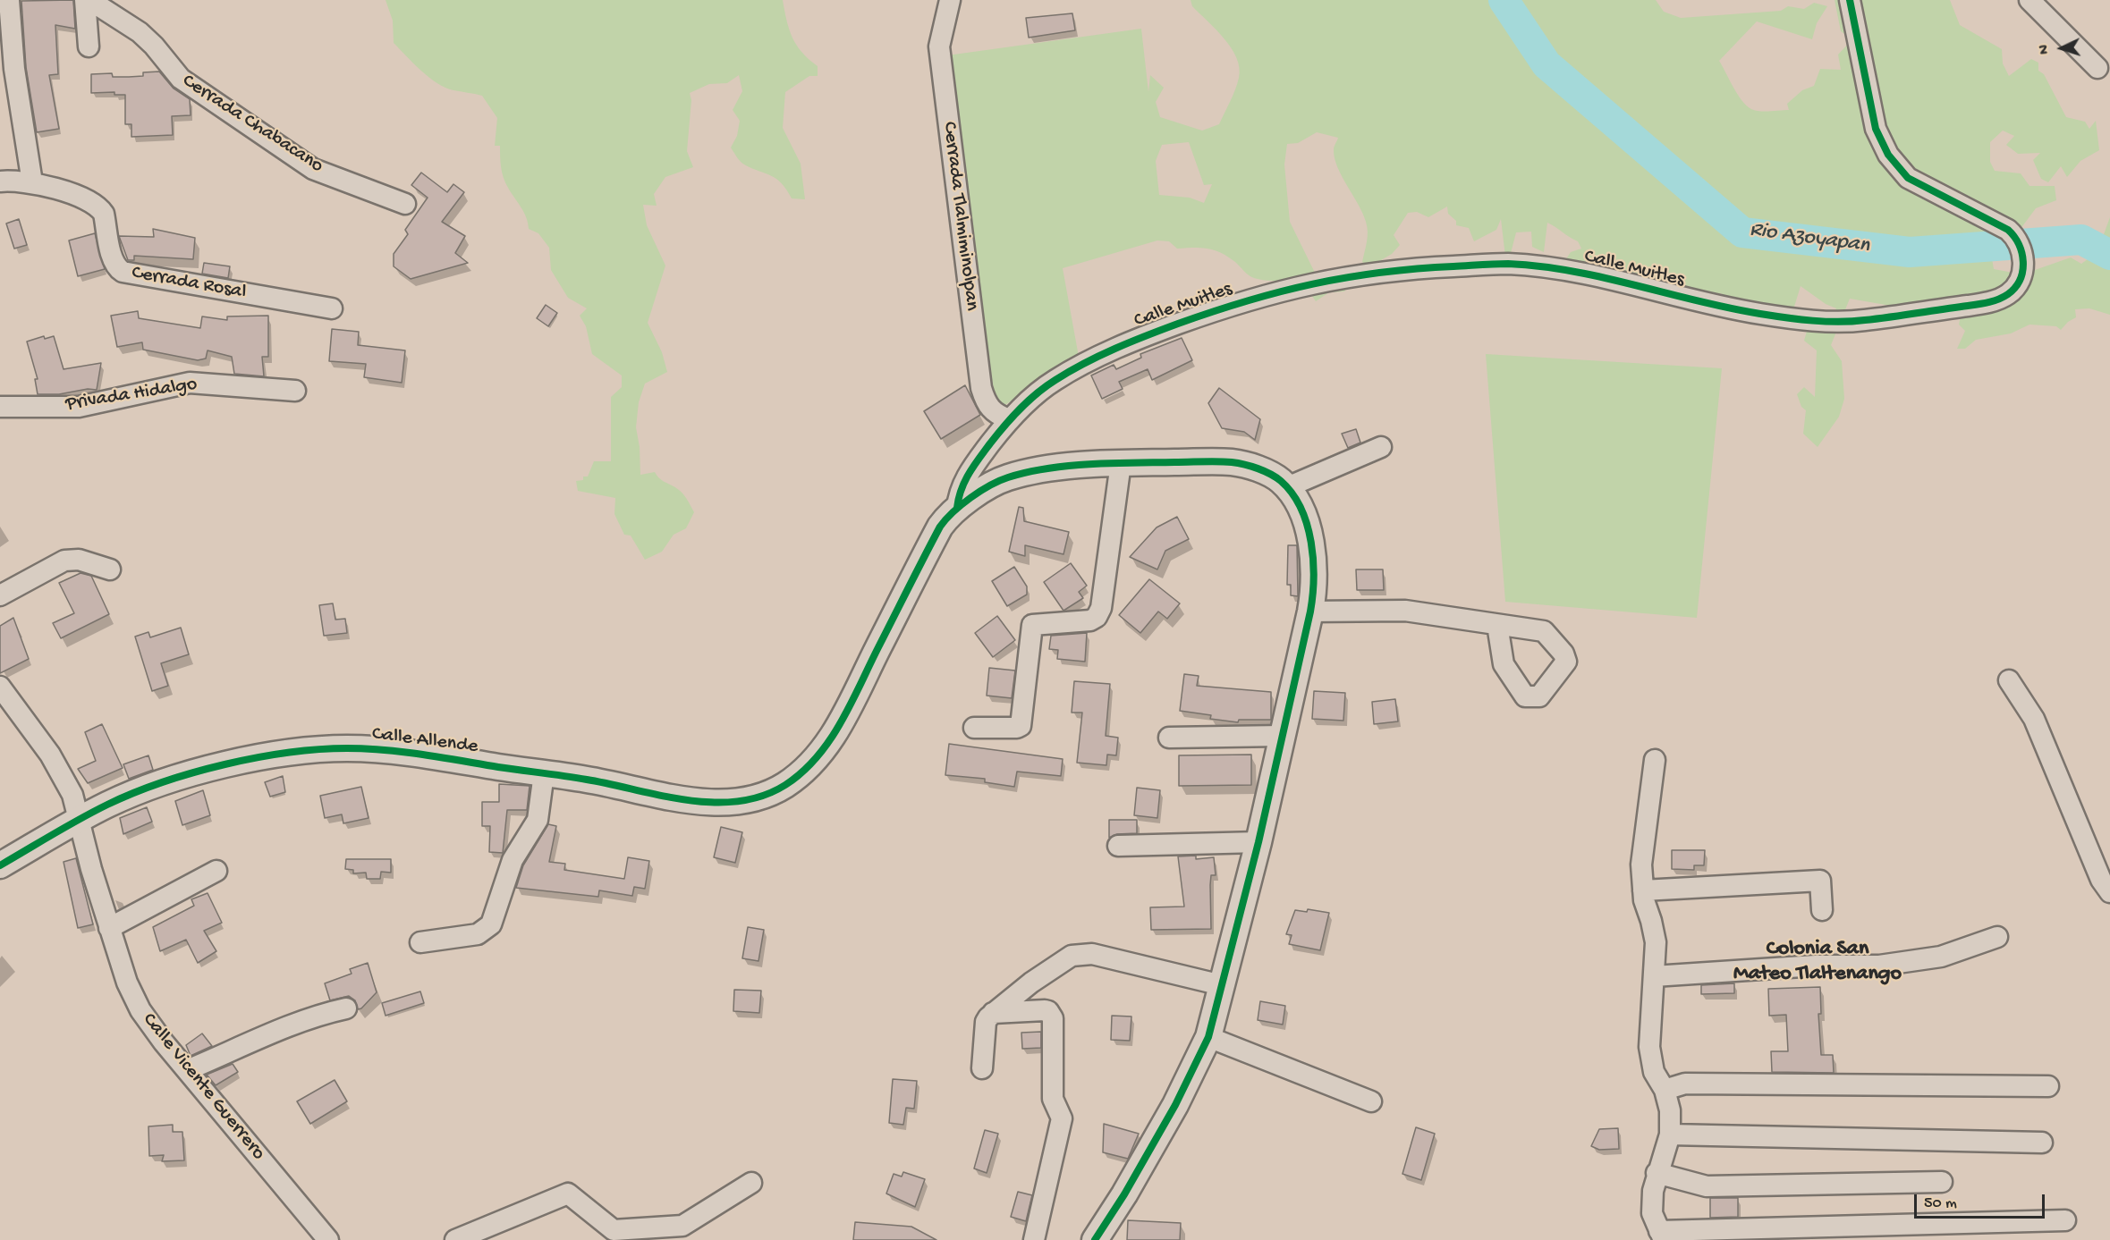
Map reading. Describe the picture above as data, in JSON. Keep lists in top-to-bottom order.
{
  "streets": {
    "street": [
      "Cerrada Chabacano",
      "Cerrada Tlalmiminolpan",
      "Calle Muitles",
      "Cerrada Rosal",
      "Privada Hidalgo",
      "Calle Allende",
      "Calle Vicente Guerrero"
    ]
  },
  "crossings": [
    ["Cerrada Tlalmiminolpan", "Calle Muitles"],
    ["Calle Muitles", "Calle Allende"],
    ["Calle Allende", "Calle Vicente Guerrero"]
  ],
  "districts": ["Colonia San Mateo Tlaltenango"],
  "water": ["Rio Azoyapan"],
  "scale_bar": "50 m",
  "north": "left"
}
